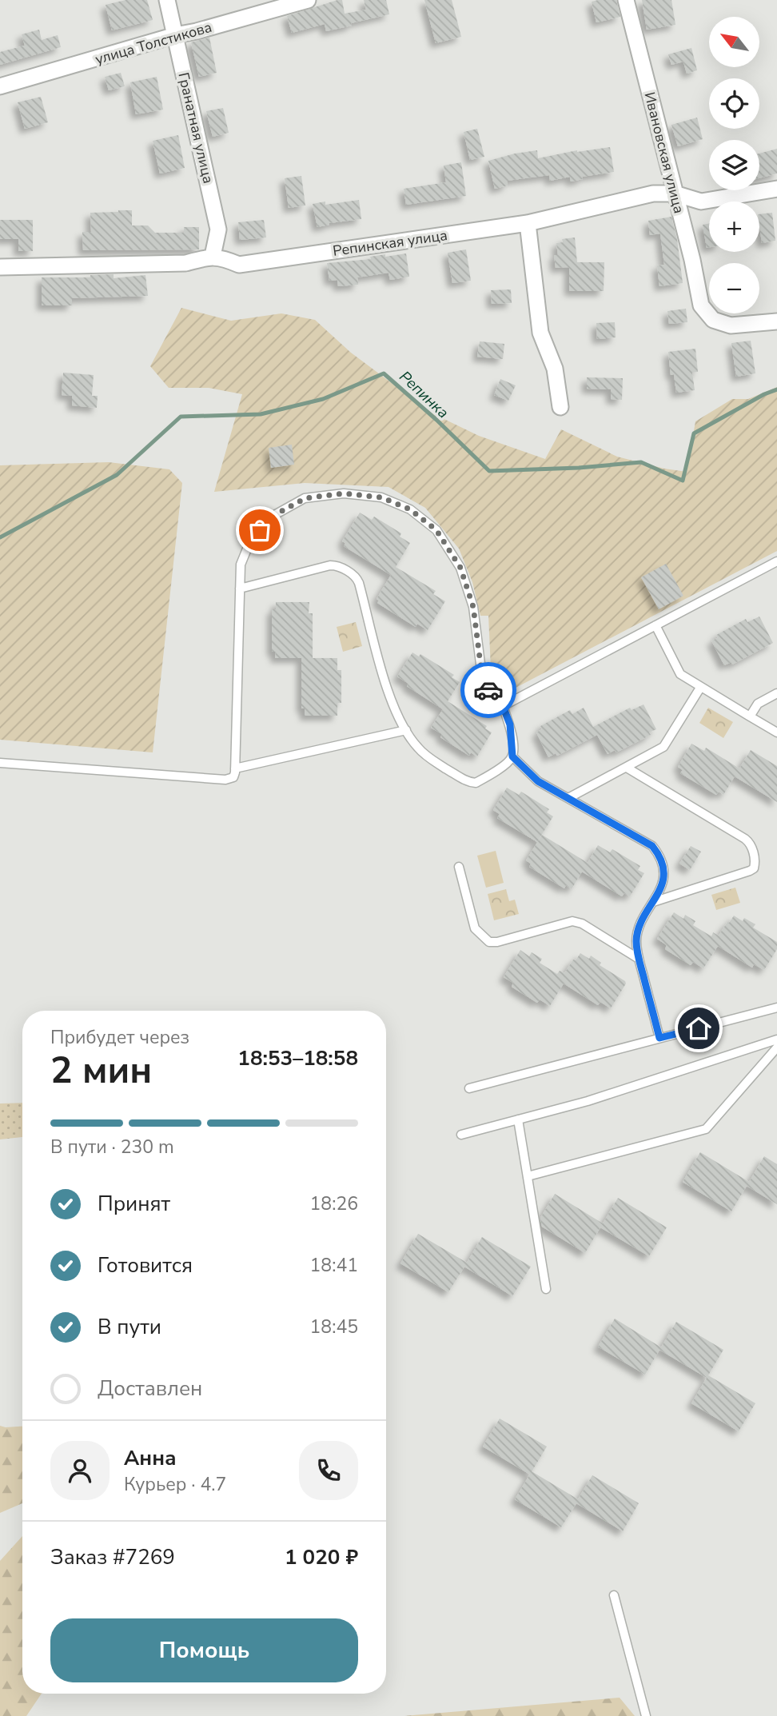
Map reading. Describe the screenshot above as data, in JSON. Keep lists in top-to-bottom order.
{
  "streets": {
    "street": [
      "улица Толстикова",
      "Гранатная улица",
      "Ивановская улица",
      "Репинская улица"
    ]
  },
  "crossings": [
    ["улица Толстикова", "Гранатная улица"],
    ["Гранатная улица", "Репинская улица"],
    ["Ивановская улица", "Репинская улица"]
  ],
  "water": ["Репинка"],
  "north": "top left",
  "page": {
    "map_buttons": ["+", "−"],
    "heading": ["2 мин", "Прибудет через", "18:53–18:58"],
    "panel": [
      "Анна",
      "Курьер · 4.7",
      "Заказ #7269",
      "1 020 ₽"
    ],
    "bar": "В пути · 230 m",
    "list": [
      ["Принят", "18:26"],
      ["Готовится", "18:41"],
      ["В пути", "18:45"],
      "Доставлен"
    ],
    "buttons": "Помощь"
  }
}
